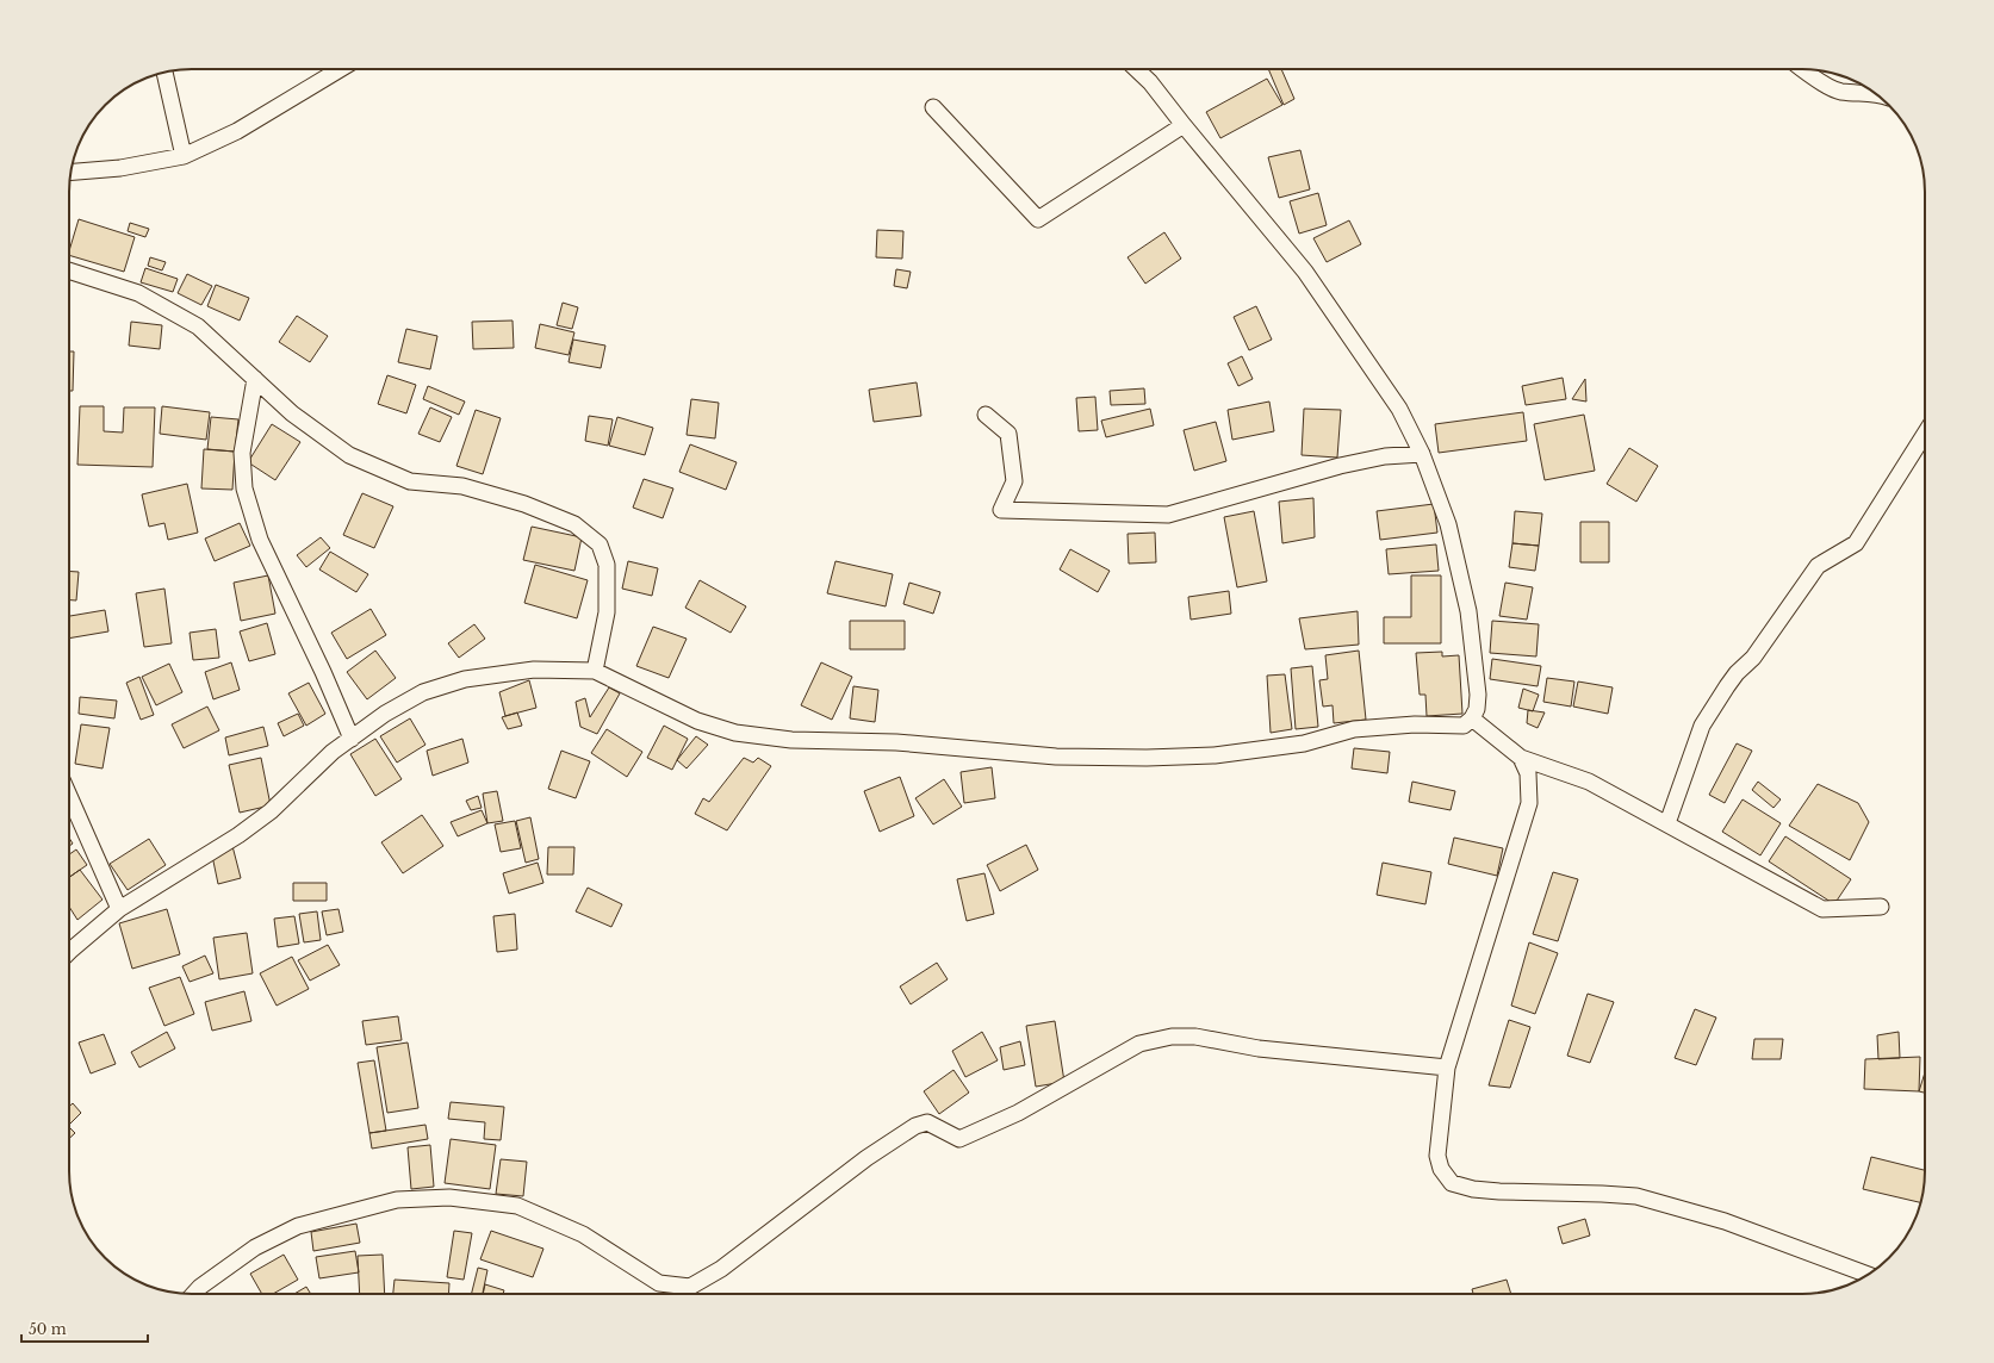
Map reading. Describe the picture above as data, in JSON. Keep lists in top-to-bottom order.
{
  "scale_bar": "50 m"
}
